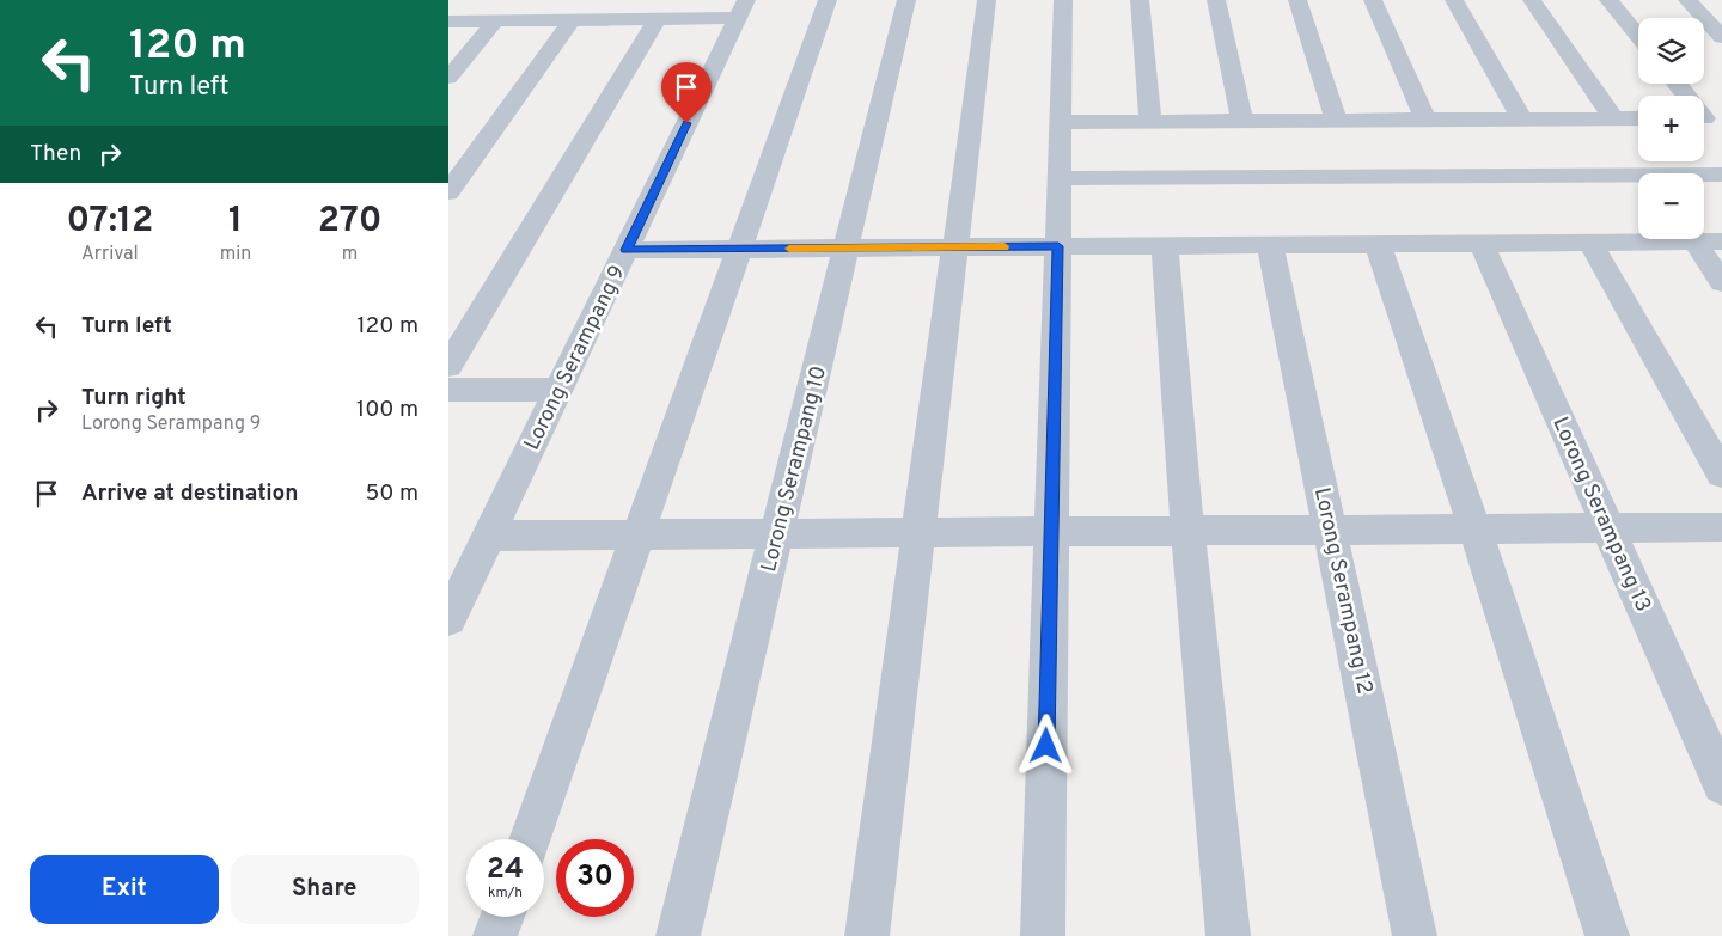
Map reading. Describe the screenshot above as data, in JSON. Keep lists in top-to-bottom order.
{
  "streets": {
    "street": [
      "Lorong Serampang 9",
      "Lorong Serampang 10",
      "Lorong Serampang 13",
      "Lorong Serampang 12"
    ]
  },
  "page": {
    "turn": ["120 m", "Turn left"],
    "map_buttons": ["+", "−"],
    "then": "Then",
    "eta": [
      "07:12",
      "Arrival",
      "1",
      "min",
      "270",
      "m"
    ],
    "list": [
      {
        "name": "Turn left",
        "value": "120 m"
      },
      {
        "name": "Turn right",
        "note": "Lorong Serampang 9",
        "value": "100 m"
      },
      {
        "name": "Arrive at destination",
        "value": "50 m"
      }
    ],
    "speed": "24 km/h",
    "limit": "30",
    "buttons": ["Exit", "Share"]
  }
}
